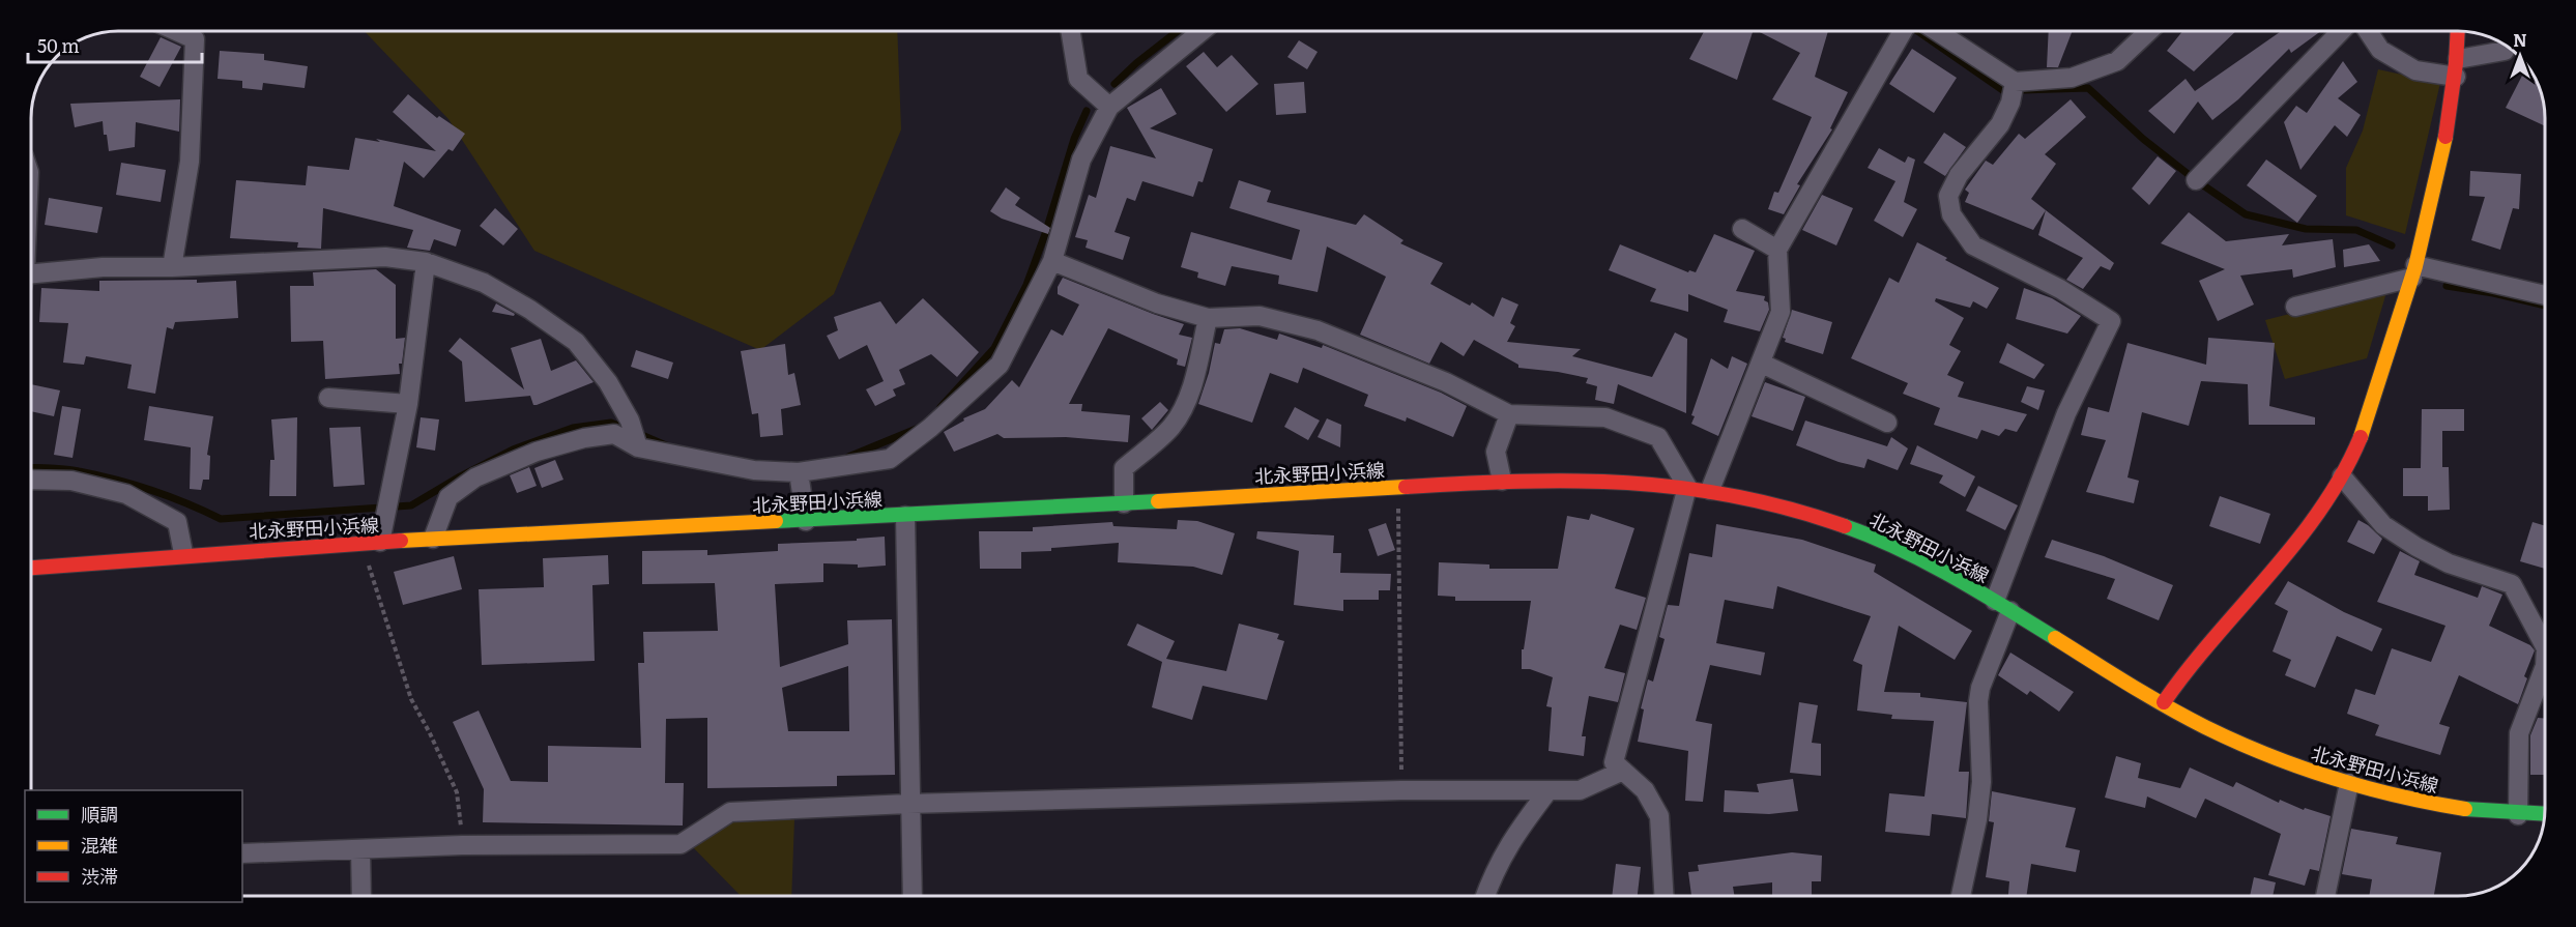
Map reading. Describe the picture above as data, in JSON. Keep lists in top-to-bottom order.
{
  "streets": {
    "main road": ["北永野田小浜線"]
  },
  "legend": ["順調", "混雑", "渋滞"],
  "scale_bar": "50 m",
  "north": "top"
}
